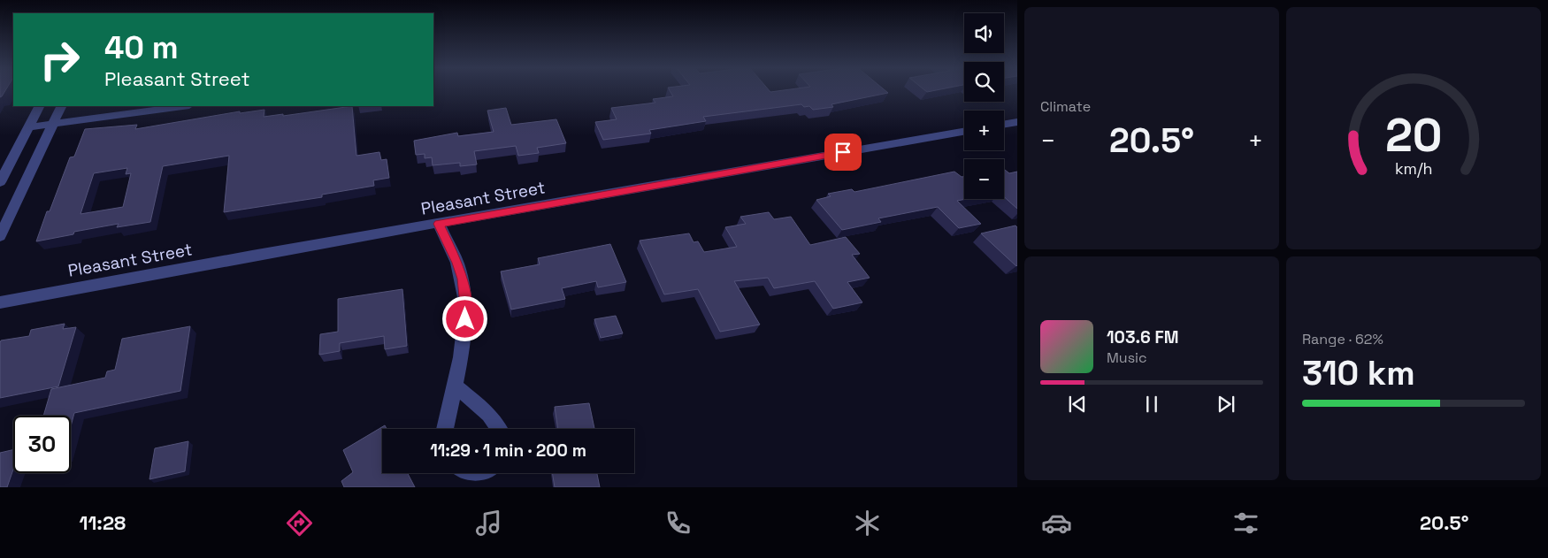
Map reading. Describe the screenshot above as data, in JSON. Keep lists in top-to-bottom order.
{
  "streets": {
    "street": ["Pleasant Street"]
  },
  "page": {
    "tile": [
      "Climate",
      ["Range · 62%", "310 km"]
    ],
    "map_buttons": ["+", "−"],
    "turn": ["40 m", "Pleasant Street"],
    "heat": ["−", "20.5°", "+"],
    "song": ["103.6 FM", "Music"],
    "limit": "30",
    "trip": "11:29 · 1 min · 200 m",
    "tabs": ["11:28", "20.5°"],
    "gauge": ["20", "km/h"]
  }
}
